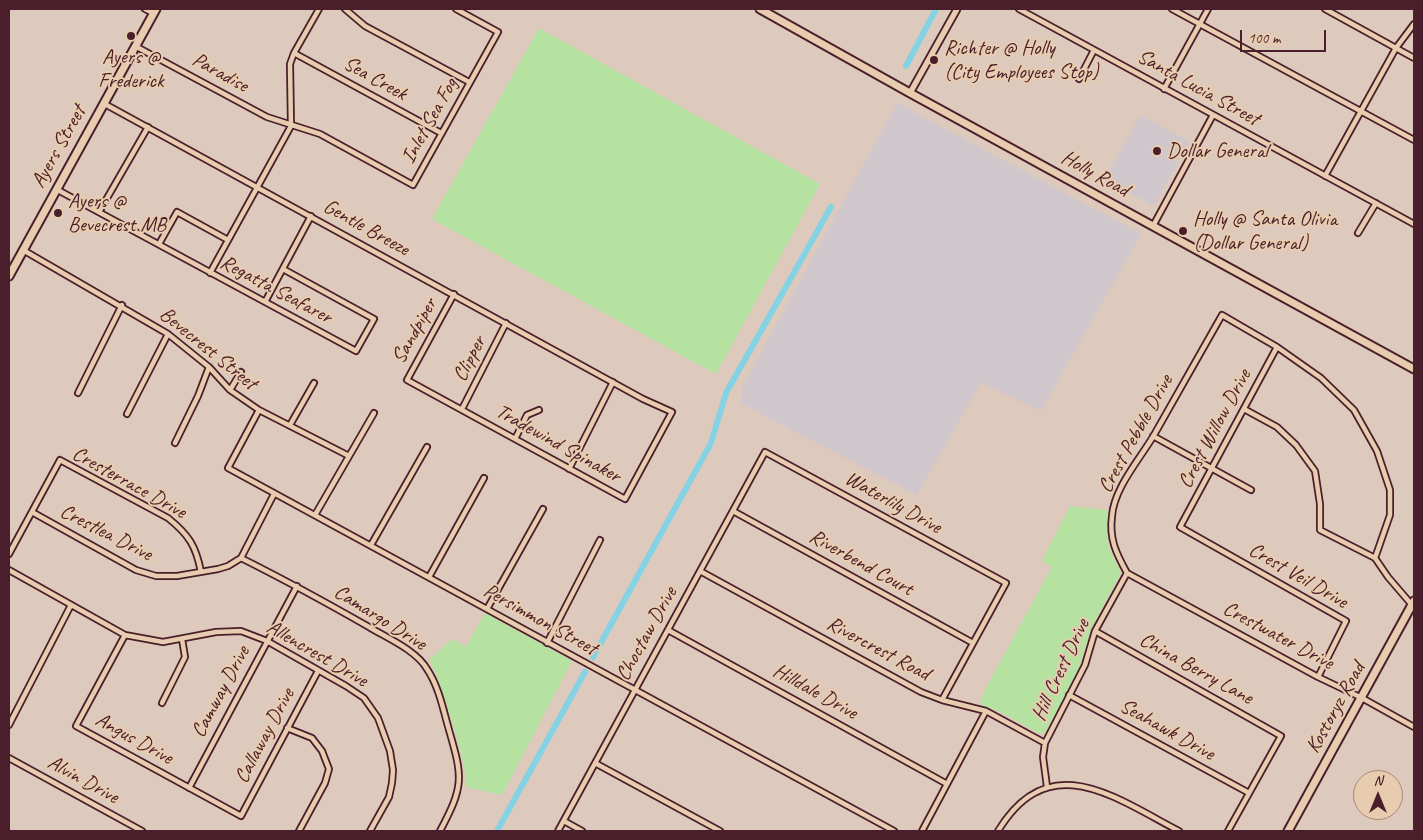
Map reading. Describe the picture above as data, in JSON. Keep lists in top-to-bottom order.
{
  "streets": {
    "main road": ["Ayers Street", "Holly Road", "Kostoryz Road"],
    "street": [
      "Paradise",
      "Sea Creek",
      "Santa Lucia Street",
      "Inlet Sea Fog",
      "Gentle Breeze",
      "Regatta Seafarer",
      "Sandpiper",
      "Bevecrest Street",
      "Clipper",
      "Crest Willow Drive",
      "Crest Pebble Drive",
      "Tradewind Spinaker",
      "Cresterrace Drive",
      "Waterlily Drive",
      "Crestlea Drive",
      "Riverbend Court",
      "Crest Veil Drive",
      "Camargo Drive",
      "Persimmon Street",
      "Choctaw Drive",
      "Crestwater Drive",
      "Rivercrest Road",
      "Allencrest Drive",
      "China Berry Lane",
      "Hill Crest Drive",
      "Camway Drive",
      "Hilldale Drive",
      "Seahawk Drive",
      "Callaway Drive",
      "Angus Drive",
      "Alvin Drive"
    ]
  },
  "crossings": [
    ["Paradise", "Inlet Sea Fog"],
    ["Paradise", "Ayers Street"],
    ["Sea Creek", "Inlet Sea Fog"],
    ["Ayers Street", "Gentle Breeze"],
    ["Ayers Street", "Regatta Seafarer"],
    ["Ayers Street", "Bevecrest Street"],
    ["Gentle Breeze", "Sandpiper"],
    ["Gentle Breeze", "Clipper"],
    ["Gentle Breeze", "Tradewind Spinaker"],
    ["Sandpiper", "Clipper"],
    ["Sandpiper", "Tradewind Spinaker"],
    ["Bevecrest Street", "Persimmon Street"],
    ["Clipper", "Tradewind Spinaker"],
    ["Crest Willow Drive", "Crest Pebble Drive"],
    ["Crest Willow Drive", "Crest Veil Drive"],
    ["Crest Pebble Drive", "Crestwater Drive"],
    ["Crest Pebble Drive", "Hill Crest Drive"],
    ["Cresterrace Drive", "Crestlea Drive"],
    ["Waterlily Drive", "Riverbend Court"],
    ["Waterlily Drive", "Choctaw Drive"],
    ["Crestlea Drive", "Camargo Drive"],
    ["Riverbend Court", "Choctaw Drive"],
    ["Crest Veil Drive", "Crestwater Drive"],
    ["Camargo Drive", "Camway Drive"],
    ["Persimmon Street", "Choctaw Drive"],
    ["Choctaw Drive", "Rivercrest Road"],
    ["Choctaw Drive", "Hilldale Drive"],
    ["Crestwater Drive", "Hill Crest Drive"],
    ["Crestwater Drive", "Kostoryz Road"],
    ["Rivercrest Road", "Hill Crest Drive"],
    ["Allencrest Drive", "Camway Drive"],
    ["Allencrest Drive", "Callaway Drive"],
    ["Allencrest Drive", "Angus Drive"],
    ["China Berry Lane", "Hill Crest Drive"],
    ["China Berry Lane", "Seahawk Drive"],
    ["Hill Crest Drive", "Seahawk Drive"],
    ["Camway Drive", "Angus Drive"],
    ["Callaway Drive", "Angus Drive"]
  ],
  "places": [
    "Ayers @ Frederick",
    "Richter @ Holly (City Employees Stop)",
    "Dollar General",
    "Ayers @ Bevecrest MB",
    "Holly @ Santa Olivia (Dollar General)"
  ],
  "scale_bar": "100 m",
  "north": "top"
}
